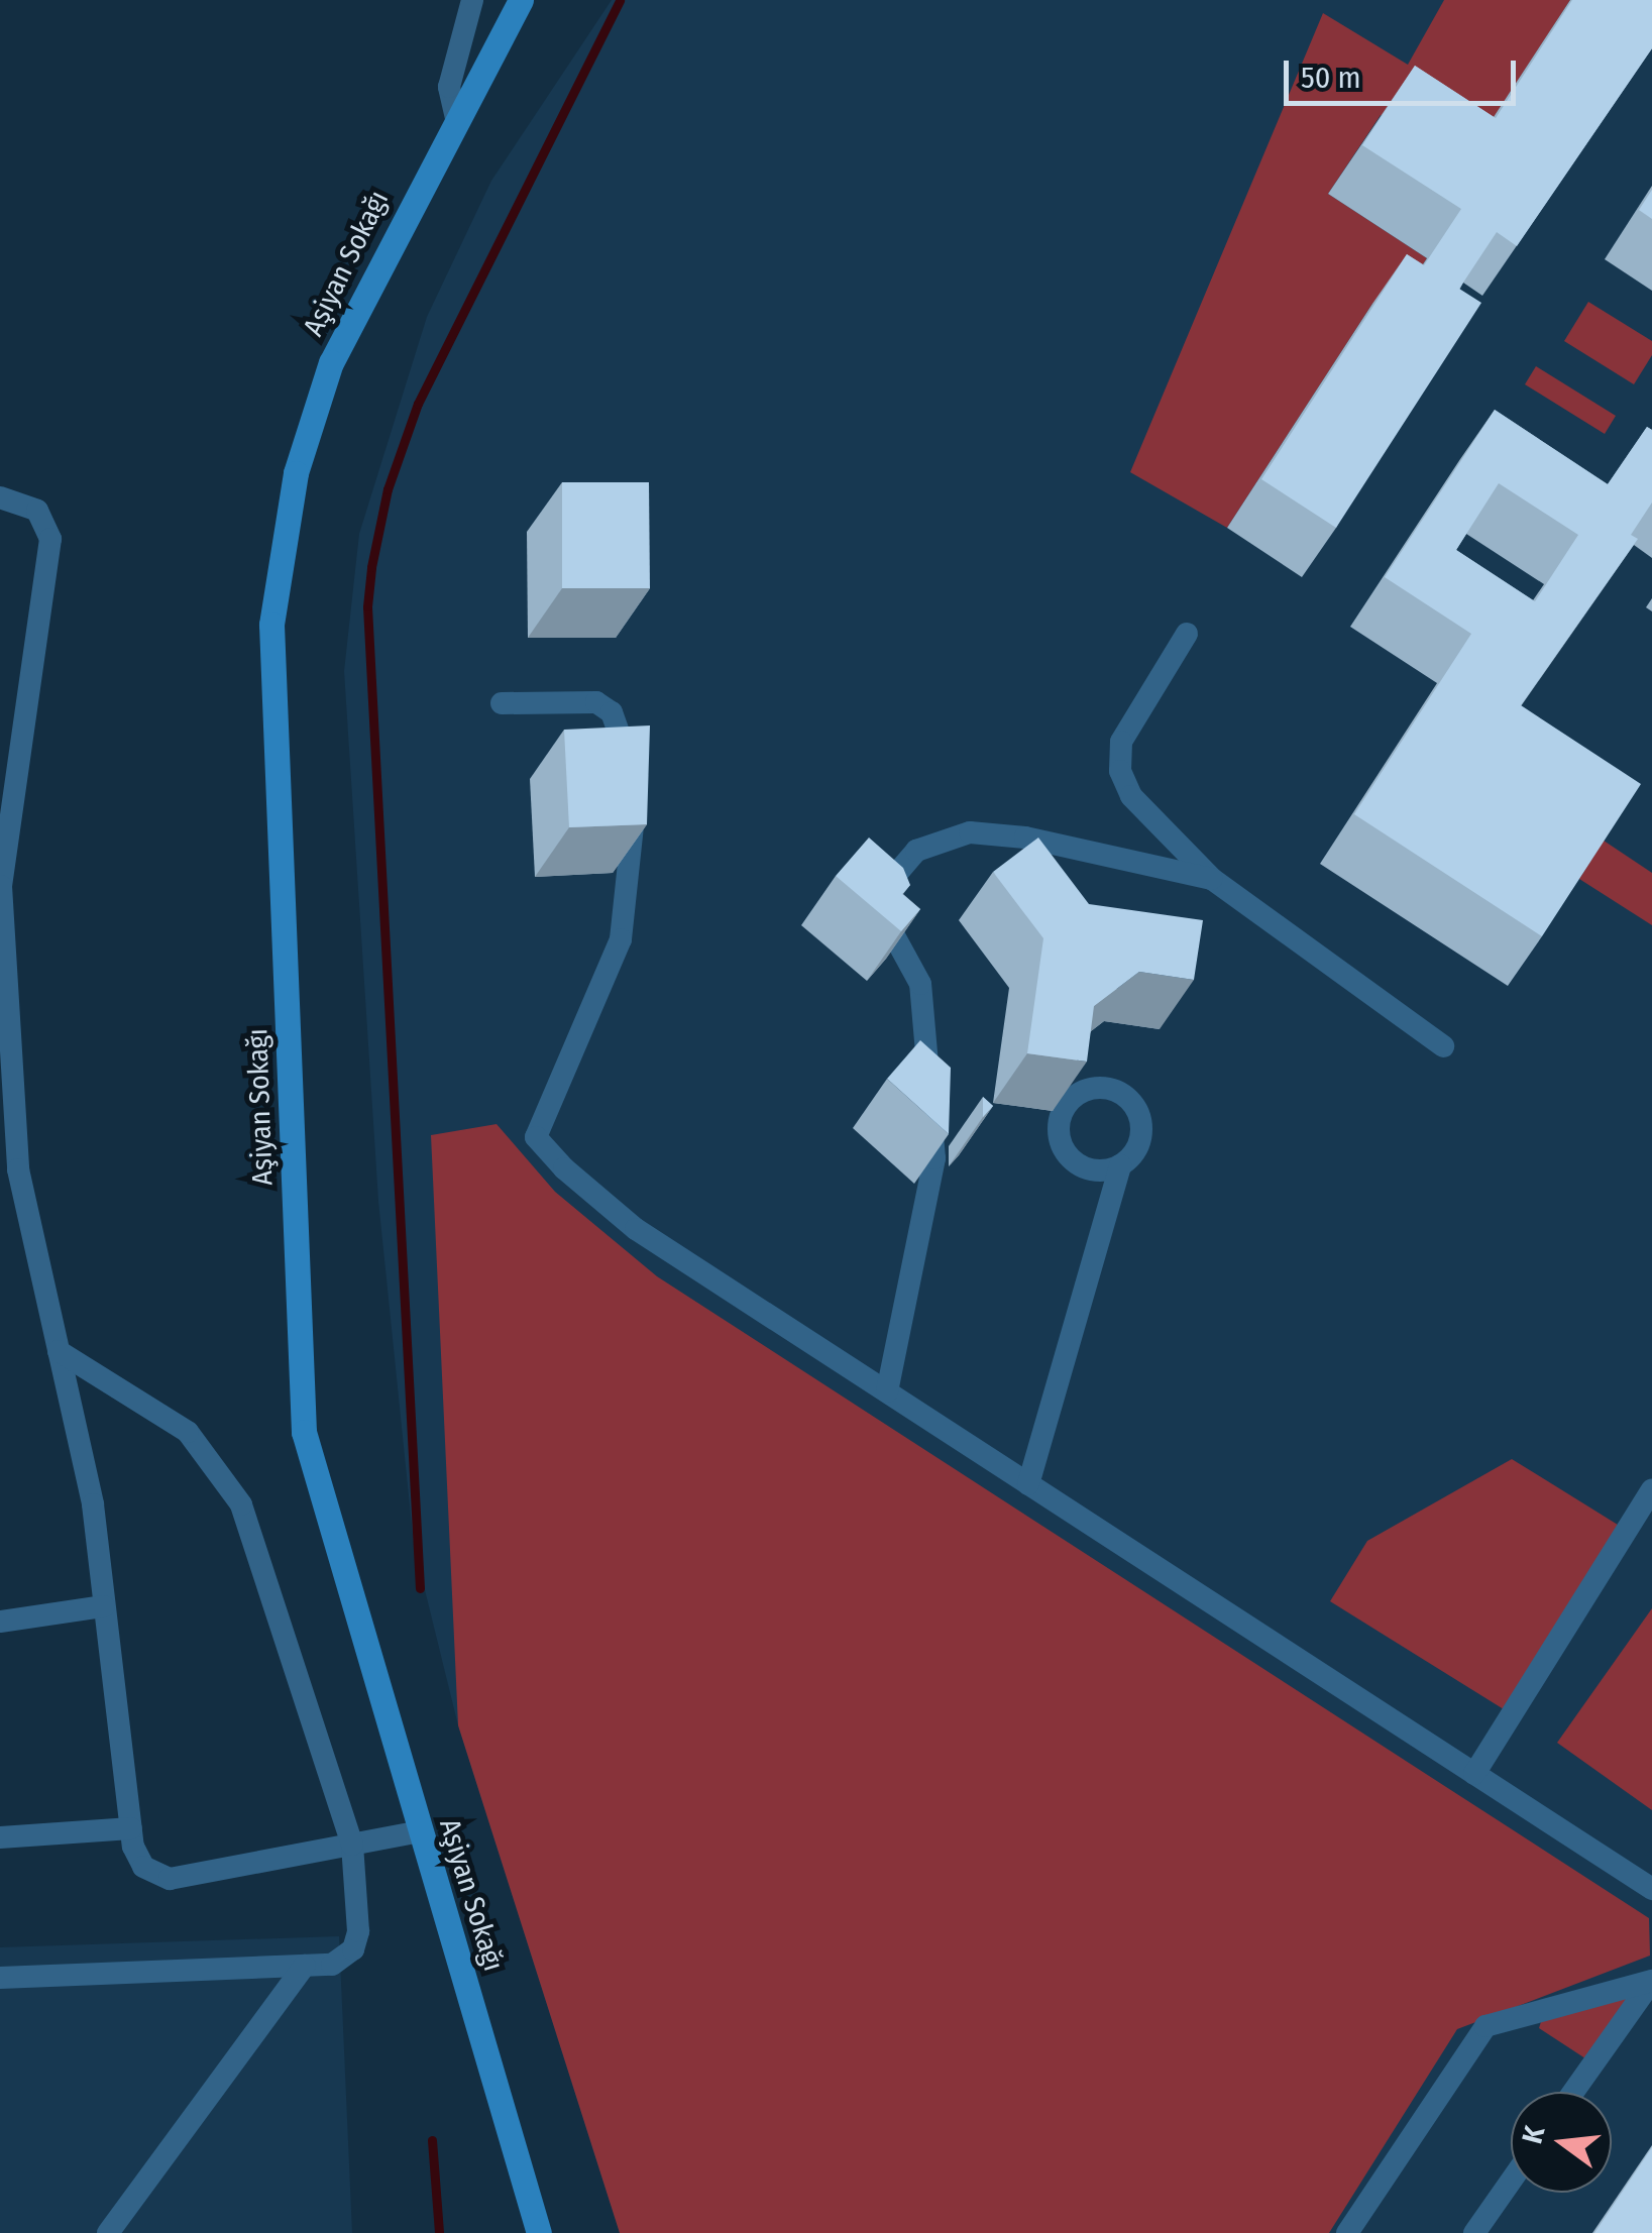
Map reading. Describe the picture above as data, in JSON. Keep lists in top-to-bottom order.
{
  "streets": {
    "street": ["Aşiyan Sokağı"]
  },
  "scale_bar": "50 m",
  "north": "left"
}
